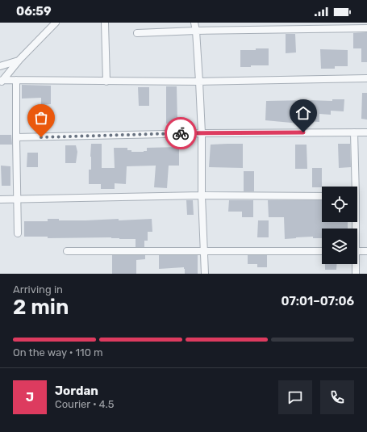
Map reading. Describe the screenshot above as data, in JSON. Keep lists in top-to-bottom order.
{
  "page": {
    "status": "06:59",
    "heading": ["2 min", "Arriving in", "07:01–07:06"],
    "panel": ["Jordan", "Courier · 4.5"],
    "bar": "On the way · 110 m",
    "round": "J"
  }
}
